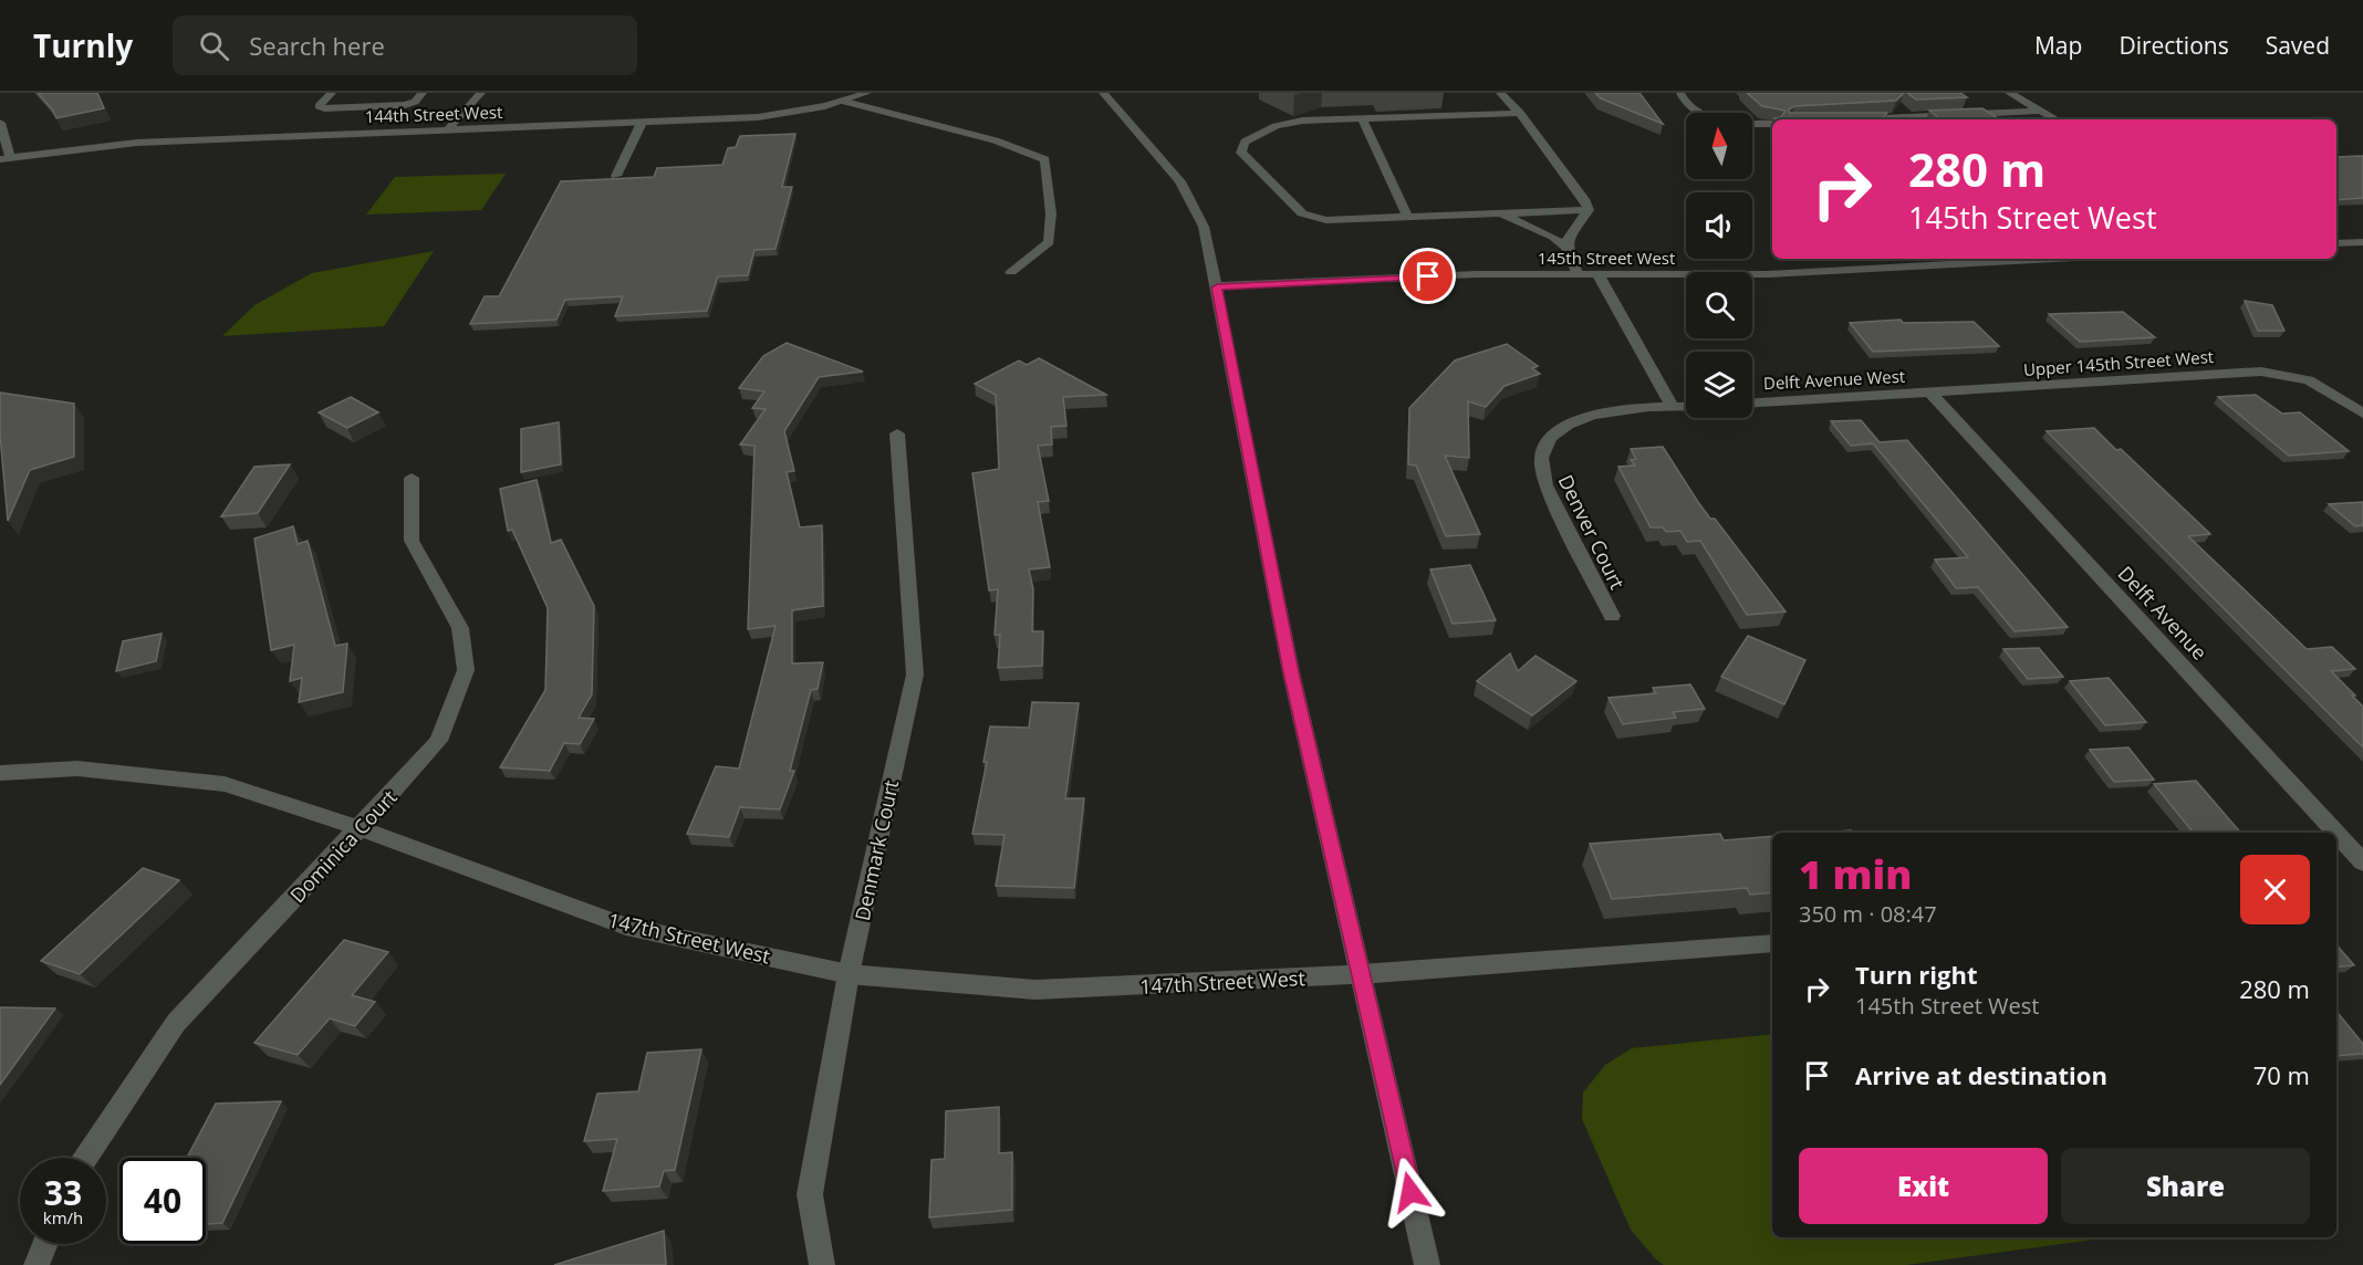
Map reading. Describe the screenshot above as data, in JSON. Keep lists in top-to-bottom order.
{
  "streets": {
    "street": [
      "144th Street West",
      "145th Street West",
      "Upper 145th Street West",
      "Delft Avenue West",
      "Denver Court",
      "Delft Avenue",
      "Dominica Court",
      "Denmark Court",
      "147th Street West"
    ]
  },
  "crossings": [
    ["Upper 145th Street West", "Delft Avenue West"],
    ["Upper 145th Street West", "Delft Avenue"],
    ["Delft Avenue West", "Delft Avenue"],
    ["Dominica Court", "147th Street West"],
    ["Denmark Court", "147th Street West"]
  ],
  "north": "top",
  "page": {
    "header": "Turnly",
    "search": "Search here",
    "nav": ["Map", "Directions", "Saved"],
    "turn": ["280 m", "145th Street West"],
    "heading": ["1 min", "350 m · 08:47"],
    "list": [
      {
        "name": "Turn right",
        "note": "145th Street West",
        "value": "280 m"
      },
      {
        "name": "Arrive at destination",
        "value": "70 m"
      }
    ],
    "buttons": ["Exit", "Share"],
    "speed": "33 km/h",
    "limit": "40"
  }
}
